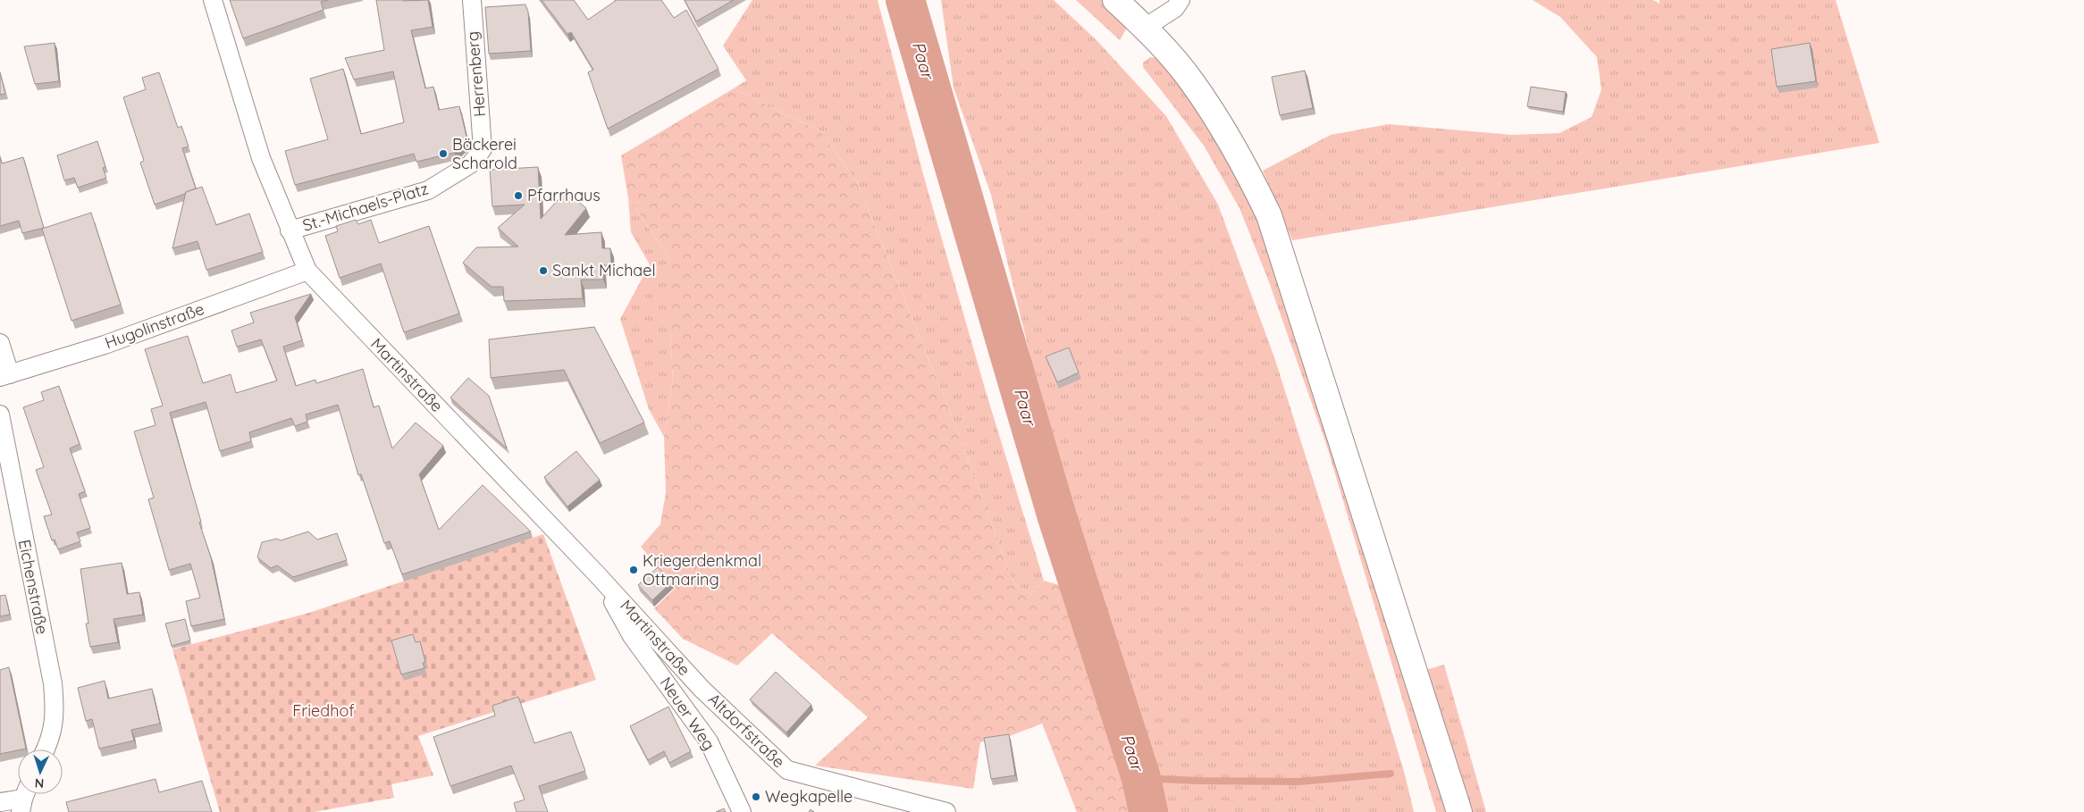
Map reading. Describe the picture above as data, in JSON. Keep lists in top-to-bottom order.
{
  "streets": {
    "street": [
      "Herrenberg",
      "St.-Michaels-Platz",
      "Hugolinstraße",
      "Martinstraße",
      "Eichenstraße",
      "Neuer Weg",
      "Altdorfstraße"
    ]
  },
  "crossings": [
    ["Herrenberg", "St.-Michaels-Platz"],
    ["St.-Michaels-Platz", "Martinstraße"],
    ["Hugolinstraße", "Martinstraße"],
    ["Martinstraße", "Neuer Weg"],
    ["Martinstraße", "Altdorfstraße"]
  ],
  "water": ["Paar"],
  "parks": ["Friedhof"],
  "places": [
    "Bäckerei Scharold",
    "Pfarrhaus",
    "Sankt Michael",
    "Kriegerdenkmal Ottmaring",
    "Wegkapelle"
  ],
  "north": "bottom"
}
